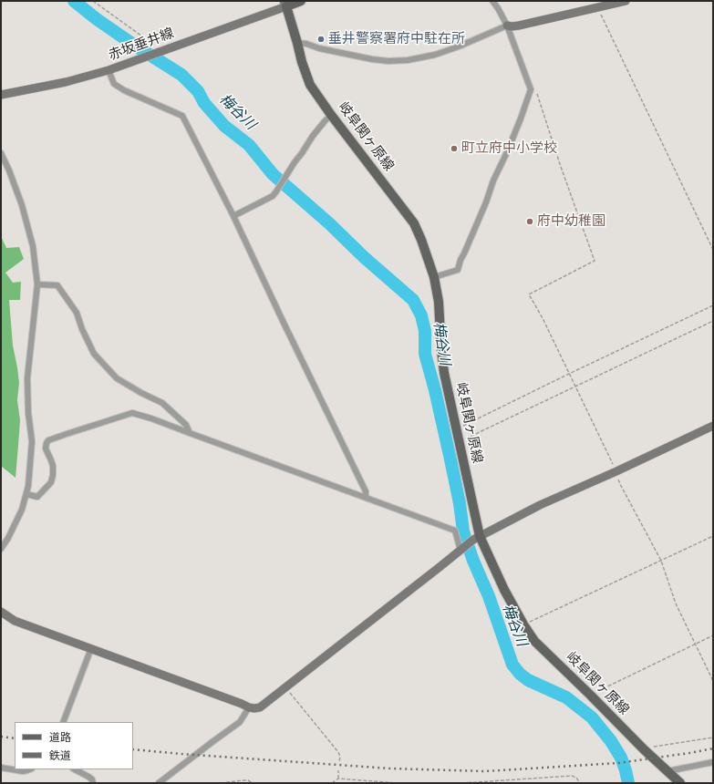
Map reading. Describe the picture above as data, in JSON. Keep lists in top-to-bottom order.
{
  "streets": {
    "main road": ["岐阜関ヶ原線"],
    "street": ["赤坂垂井線"]
  },
  "crossings": [
    ["赤坂垂井線", "岐阜関ヶ原線"]
  ],
  "water": ["梅谷川"],
  "places": ["垂井警察署府中駐在所", "町立府中小学校", "府中幼稚園"],
  "legend": ["道路", "鉄道"]
}
